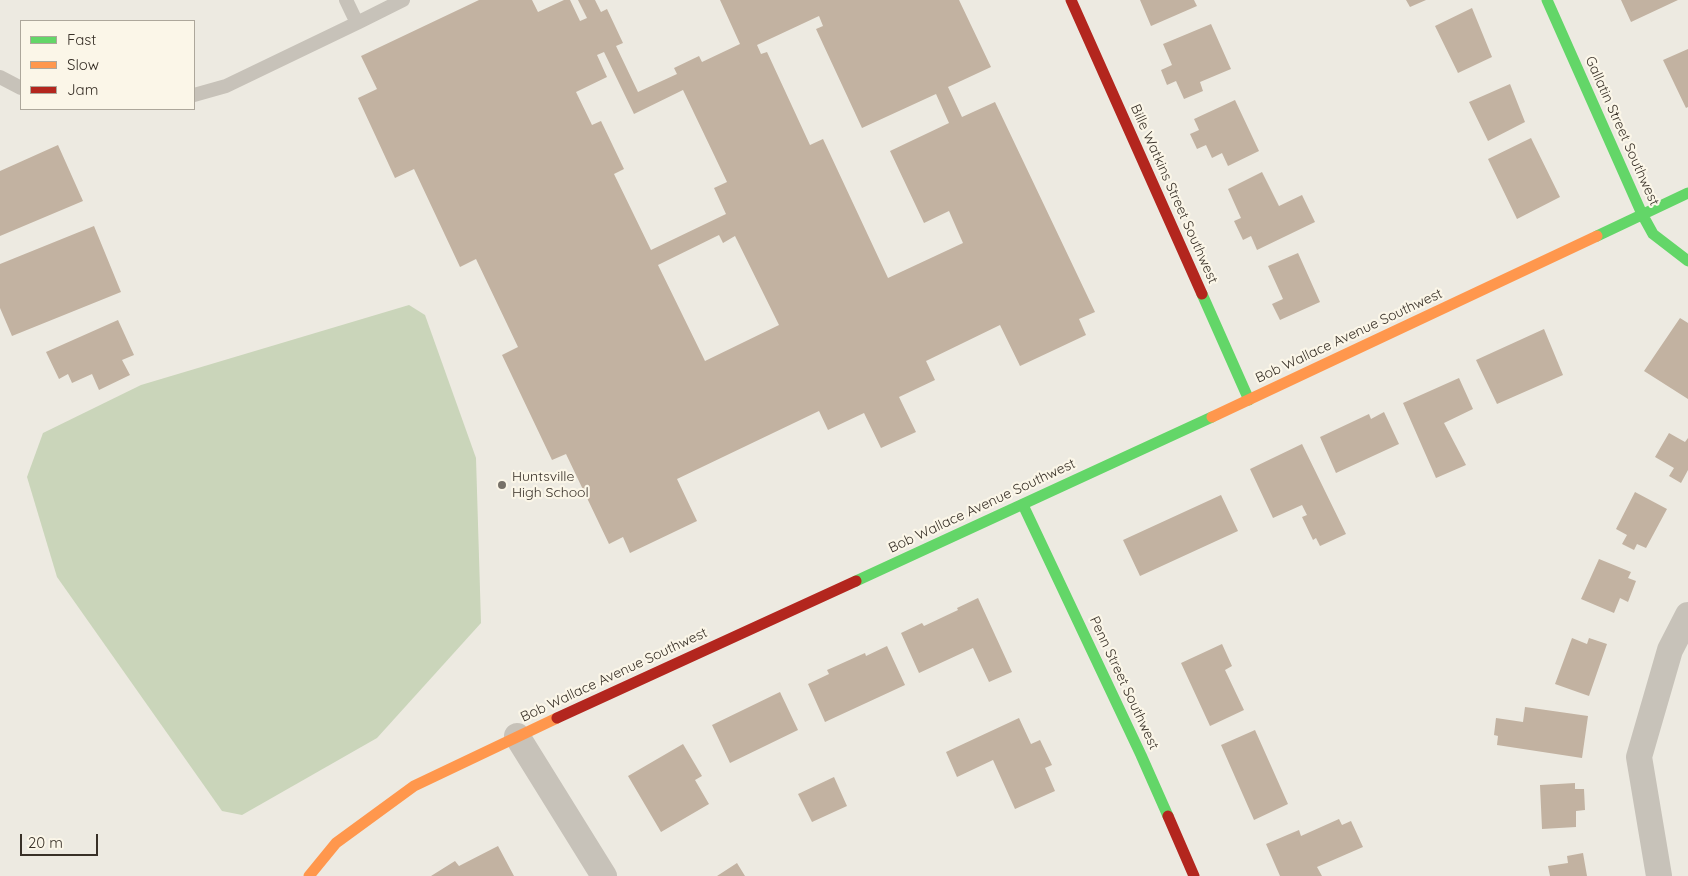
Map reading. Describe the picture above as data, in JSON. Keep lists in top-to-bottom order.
{
  "streets": {
    "main road": [
      "Gallatin Street Southwest",
      "Bille Watkins Street Southwest",
      "Bob Wallace Avenue Southwest",
      "Penn Street Southwest"
    ]
  },
  "crossings": [
    ["Gallatin Street Southwest", "Bob Wallace Avenue Southwest"],
    ["Bille Watkins Street Southwest", "Bob Wallace Avenue Southwest"],
    ["Bob Wallace Avenue Southwest", "Penn Street Southwest"]
  ],
  "places": ["Huntsville High School"],
  "legend": ["Fast", "Slow", "Jam"],
  "scale_bar": "20 m"
}
